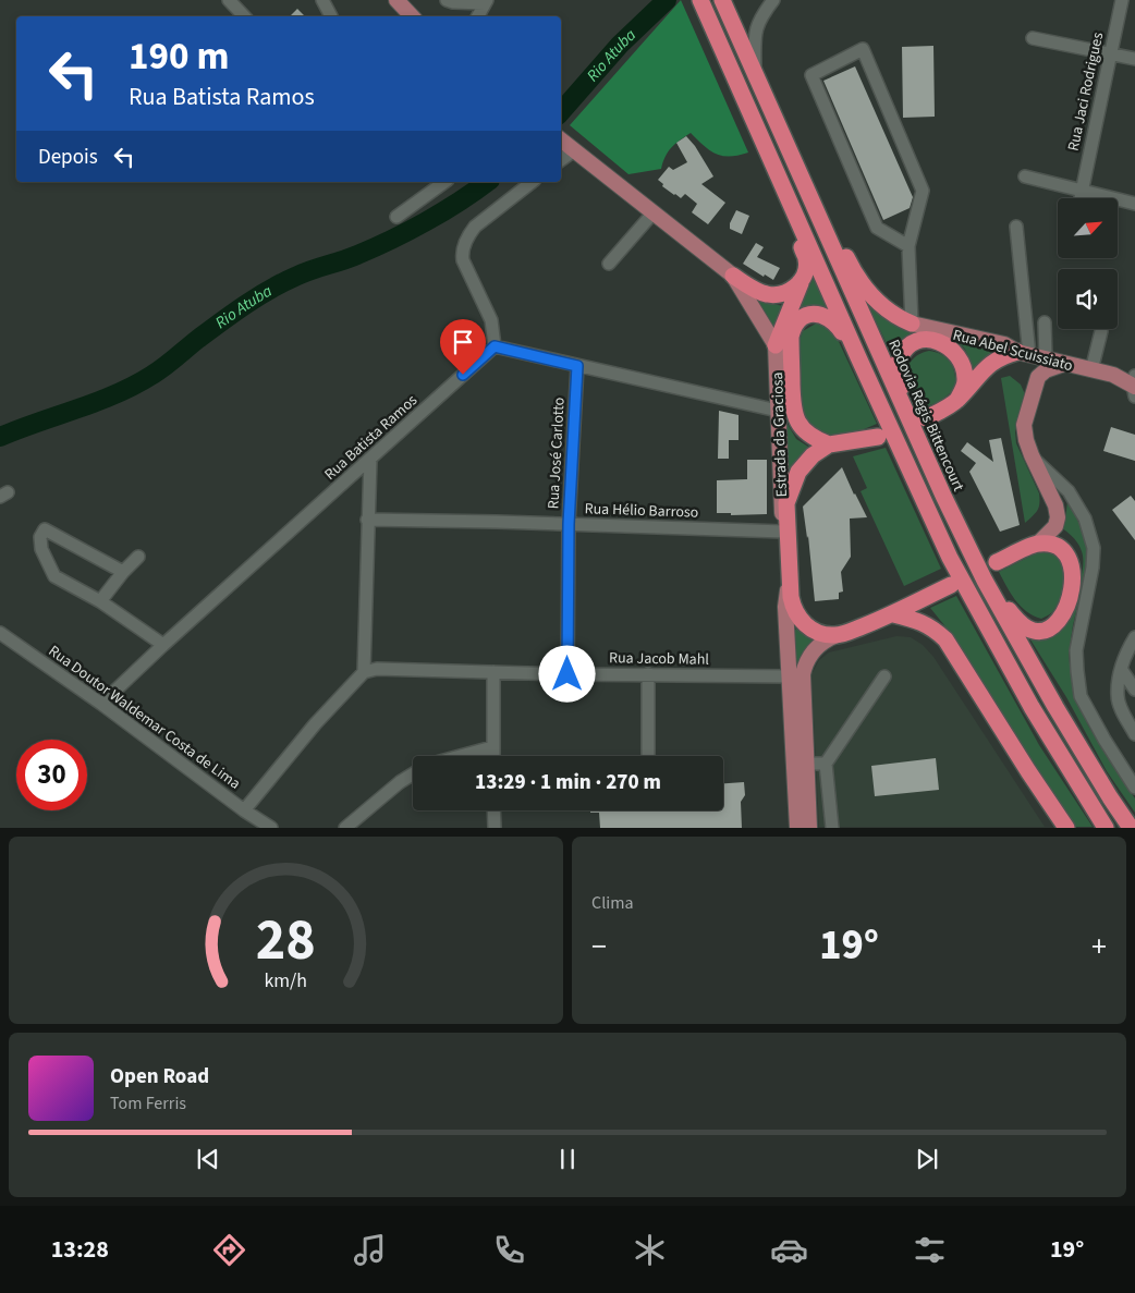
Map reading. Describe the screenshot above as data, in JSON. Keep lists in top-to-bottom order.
{
  "streets": {
    "highway": ["Rodovia Régis Bittencourt"],
    "main road": ["Rua Abel Scuissiato", "Estrada da Graciosa"],
    "street": [
      "Rua Jaci Rodrigues",
      "Rua Batista Ramos",
      "Rua José Carlotto",
      "Rua Hélio Barroso",
      "Rua Jacob Mahl",
      "Rua Doutor Waldemar Costa de Lima"
    ]
  },
  "crossings": [
    ["Estrada da Graciosa", "Rua Hélio Barroso"],
    ["Estrada da Graciosa", "Rua Jacob Mahl"],
    ["Rua Batista Ramos", "Rua Doutor Waldemar Costa de Lima"],
    ["Rua José Carlotto", "Rua Hélio Barroso"],
    ["Rua José Carlotto", "Rua Jacob Mahl"]
  ],
  "water": ["Rio Atuba"],
  "north": "top right",
  "page": {
    "turn": ["190 m", "Rua Batista Ramos"],
    "then": "Depois",
    "limit": "30",
    "trip": "13:29 · 1 min · 270 m",
    "tile": "Clima",
    "heat": ["−", "19°", "+"],
    "song": ["Open Road", "Tom Ferris"],
    "tabs": ["13:28", "19°"],
    "gauge": ["28", "km/h"]
  }
}
